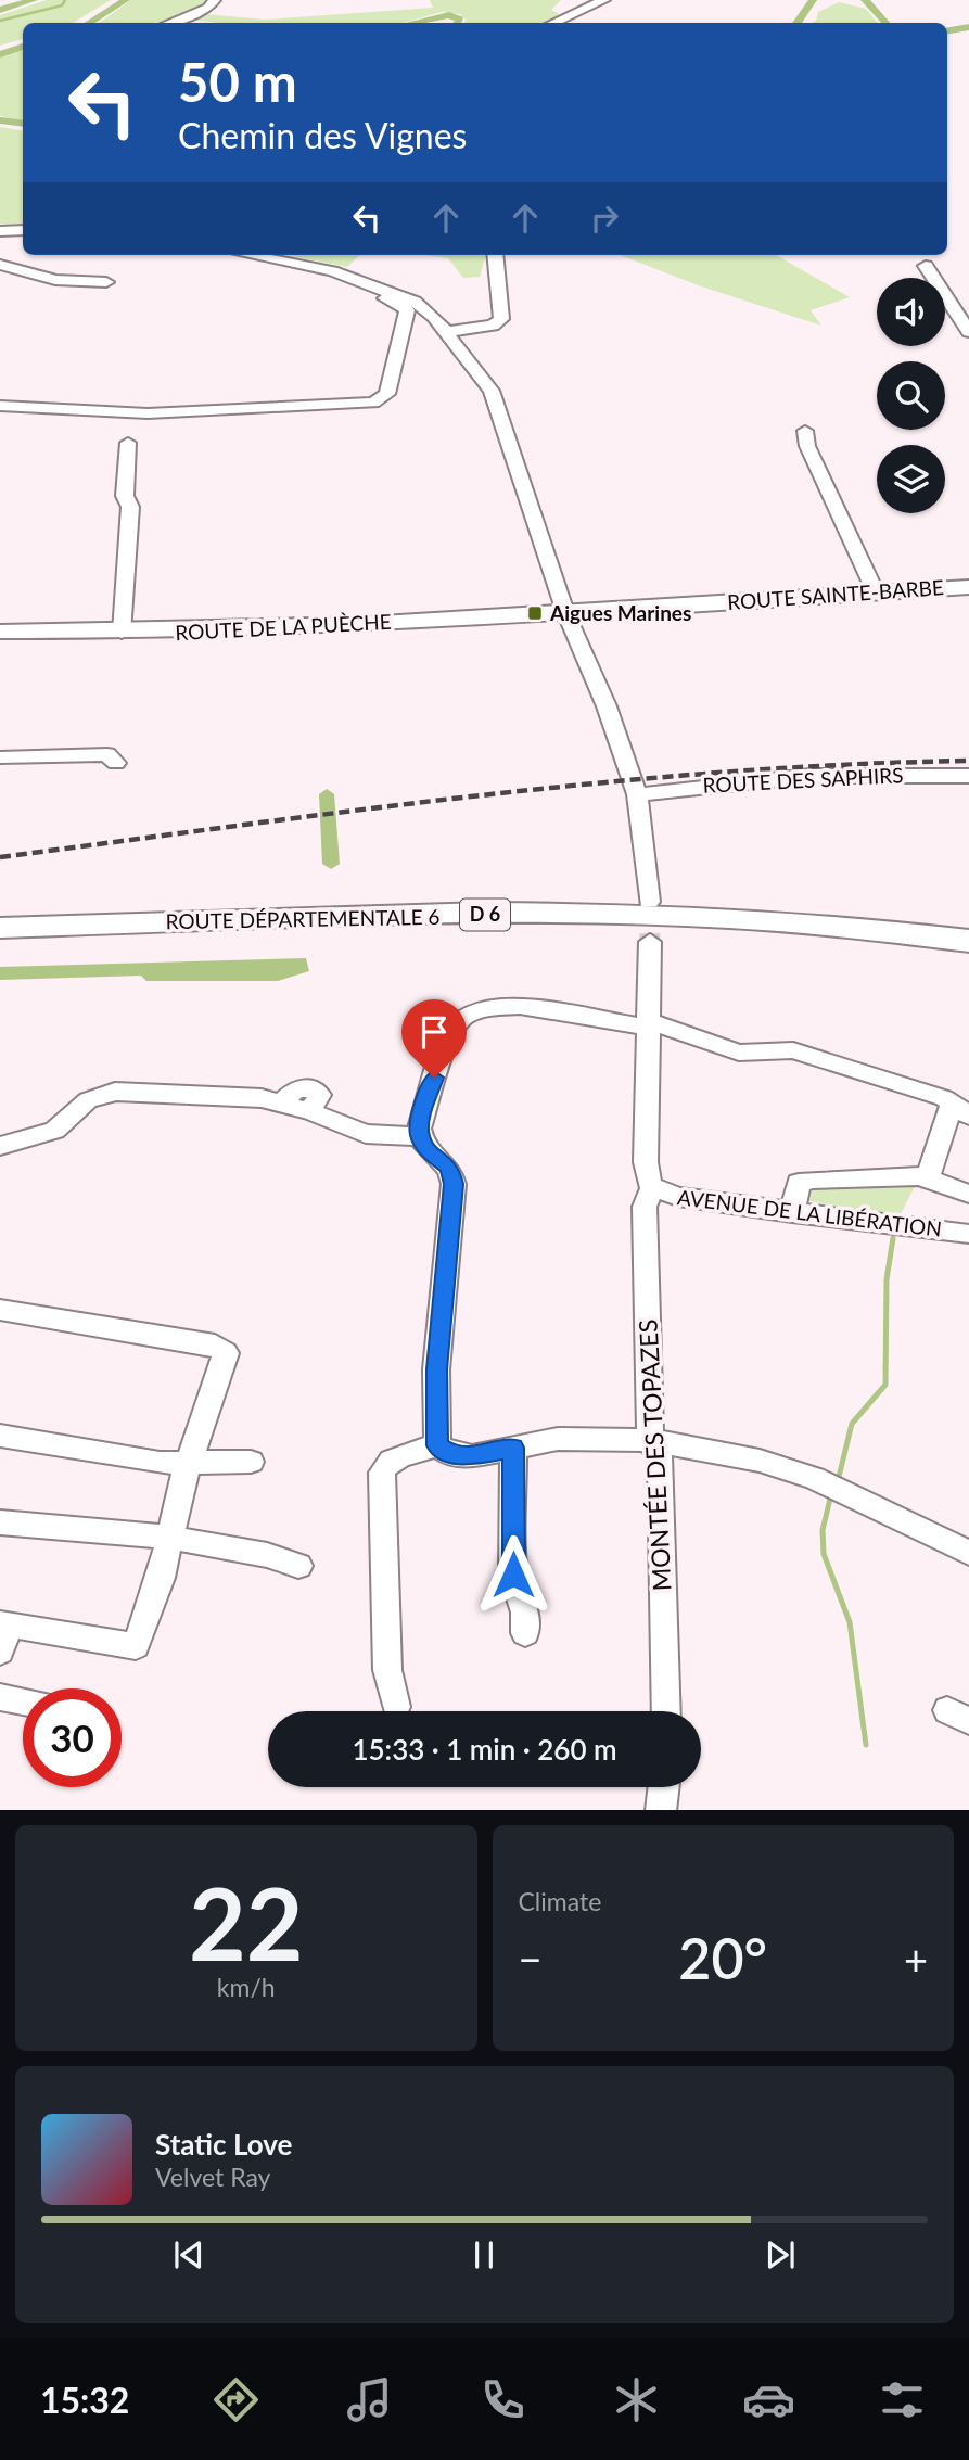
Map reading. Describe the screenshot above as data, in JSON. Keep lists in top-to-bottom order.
{
  "streets": {
    "highway": ["D 6", "ROUTE DÉPARTEMENTALE 6"],
    "main road": ["ROUTE SAINTE-BARBE", "ROUTE DE LA PUÈCHE"],
    "street": ["ROUTE DES SAPHIRS", "AVENUE DE LA LIBÉRATION", "MONTÉE DES TOPAZES"]
  },
  "crossings": [
    ["ROUTE SAINTE-BARBE", "ROUTE DE LA PUÈCHE"],
    ["AVENUE DE LA LIBÉRATION", "MONTÉE DES TOPAZES"]
  ],
  "places": {
    "transit": ["Aigues Marines"]
  },
  "page": {
    "turn": ["50 m", "Chemin des Vignes"],
    "limit": "30",
    "trip": "15:33 · 1 min · 260 m",
    "tile": [
      ["22", "km/h"],
      "Climate"
    ],
    "heat": ["−", "20°", "+"],
    "song": ["Static Love", "Velvet Ray"],
    "tabs": "15:32"
  }
}
